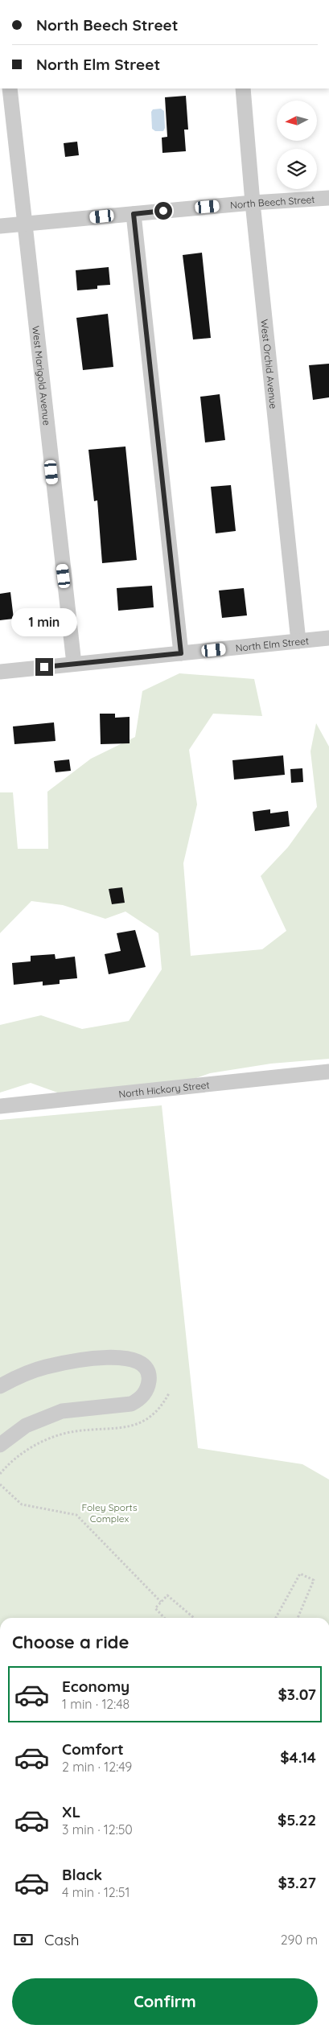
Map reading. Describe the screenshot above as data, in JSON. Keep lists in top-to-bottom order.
{
  "streets": {
    "street": [
      "North Beech Street",
      "West Orchid Avenue",
      "West Marigold Avenue",
      "North Elm Street",
      "North Hickory Street"
    ]
  },
  "crossings": [
    ["North Beech Street", "West Orchid Avenue"],
    ["North Beech Street", "West Marigold Avenue"],
    ["West Orchid Avenue", "North Elm Street"],
    ["West Marigold Avenue", "North Elm Street"]
  ],
  "parks": ["Foley Sports Complex"],
  "north": "left",
  "page": {
    "banner": ["North Beech Street", "North Elm Street"],
    "bubble": "1 min",
    "heading": "Choose a ride",
    "list": [
      {
        "name": "Economy",
        "note": "1 min · 12:48",
        "value": "$3.07"
      },
      {
        "name": "Comfort",
        "note": "2 min · 12:49",
        "value": "$4.14"
      },
      {
        "name": "XL",
        "note": "3 min · 12:50",
        "value": "$5.22"
      },
      {
        "name": "Black",
        "note": "4 min · 12:51",
        "value": "$3.27"
      }
    ],
    "pay": ["Cash", "290 m"],
    "buttons": "Confirm"
  }
}
